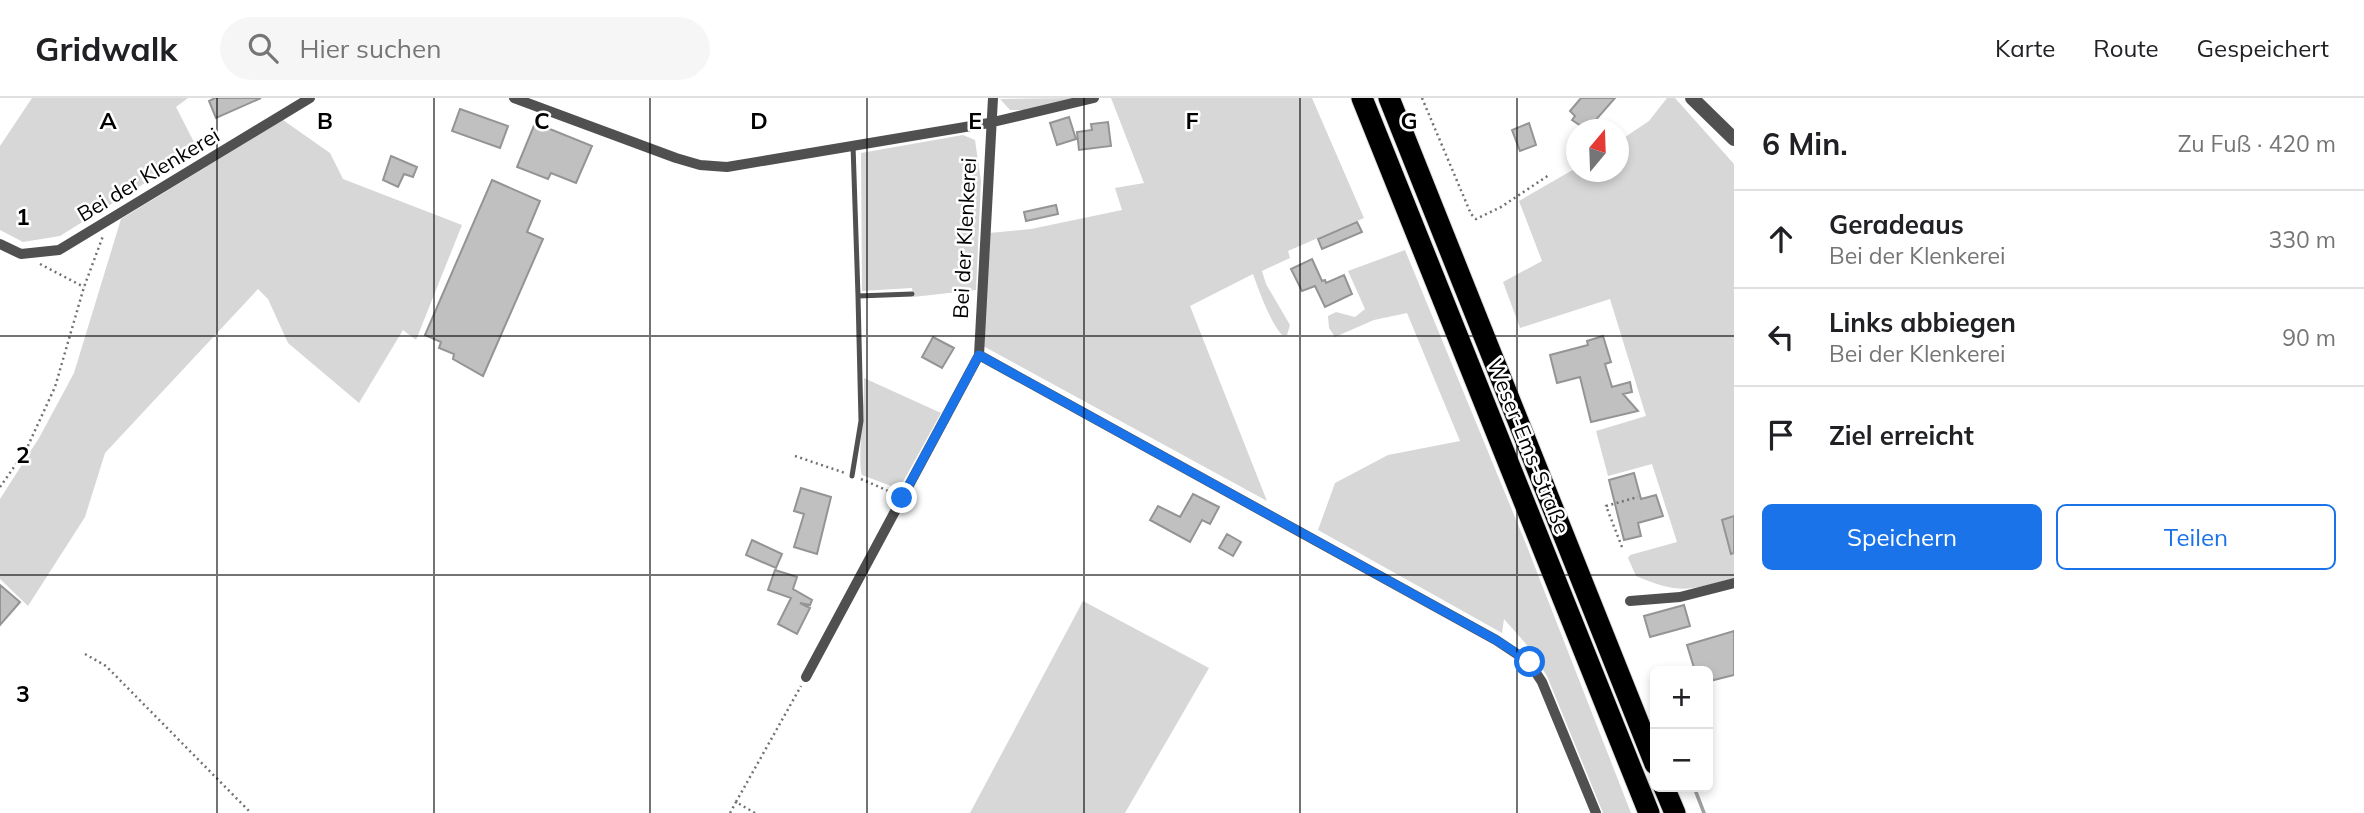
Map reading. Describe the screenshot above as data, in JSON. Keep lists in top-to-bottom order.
{
  "streets": {
    "highway": ["Weser-Ems-Straße"],
    "street": ["Bei der Klenkerei"]
  },
  "north": "top",
  "page": {
    "header": "Gridwalk",
    "search": "Hier suchen",
    "nav": ["Karte", "Route", "Gespeichert"],
    "heading": ["6 Min.", "Zu Fuß · 420 m"],
    "list": [
      ["Geradeaus", "Bei der Klenkerei", "330 m"],
      ["Links abbiegen", "Bei der Klenkerei", "90 m"],
      "Ziel erreicht"
    ],
    "buttons": ["Speichern", "Teilen"],
    "map_buttons": ["+", "−"]
  },
  "grid": {
    "columns": [
      "A",
      "B",
      "C",
      "D",
      "E",
      "F",
      "G"
    ],
    "rows": ["1", "2", "3"]
  }
}
